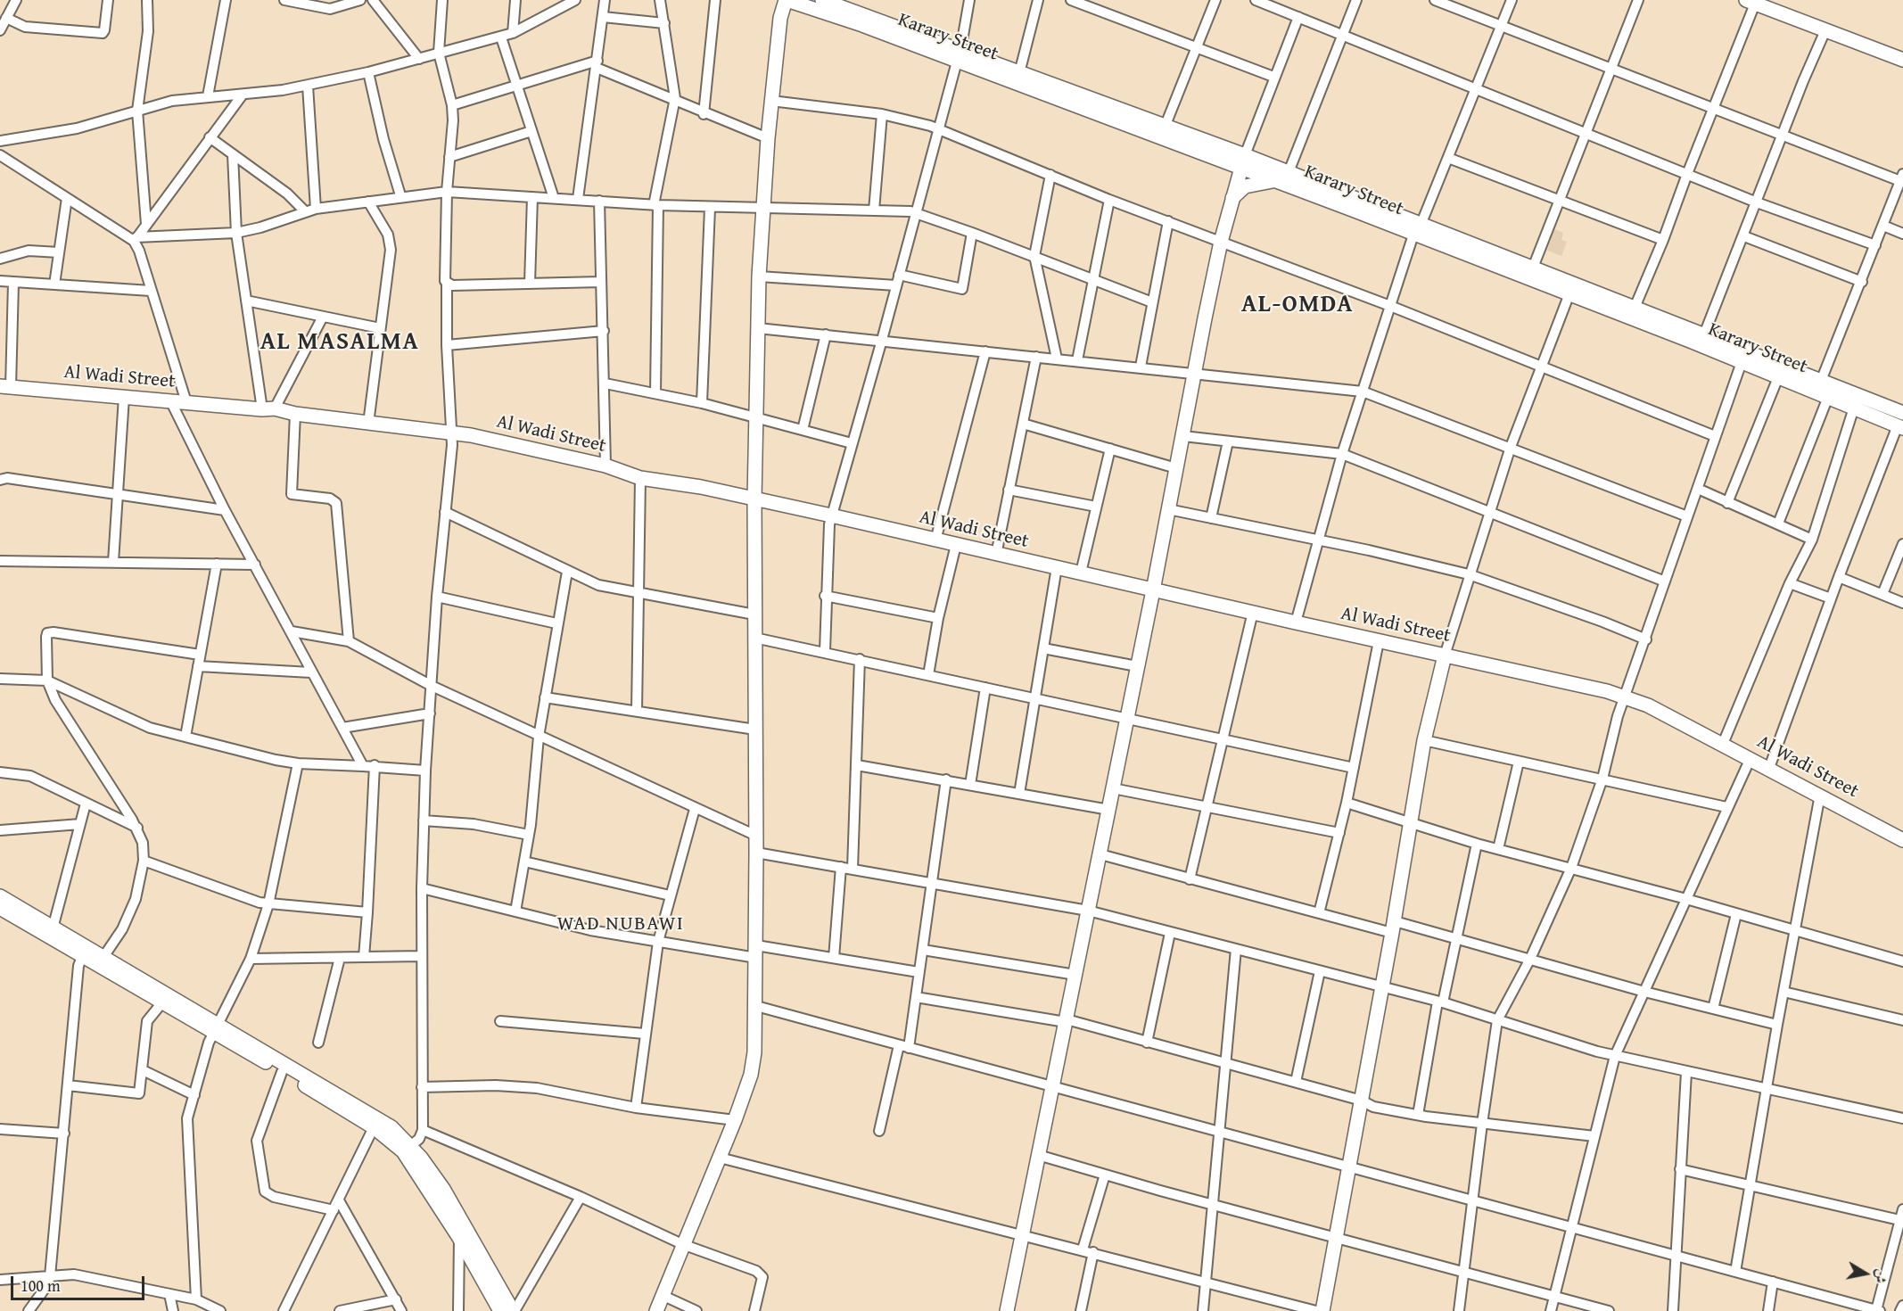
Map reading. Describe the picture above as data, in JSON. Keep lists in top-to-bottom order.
{
  "streets": {
    "main road": ["Karary Street", "Al Wadi Street"]
  },
  "districts": ["AL-OMDA", "AL MASALMA", "WAD NUBAWI"],
  "scale_bar": "100 m",
  "north": "right"
}
